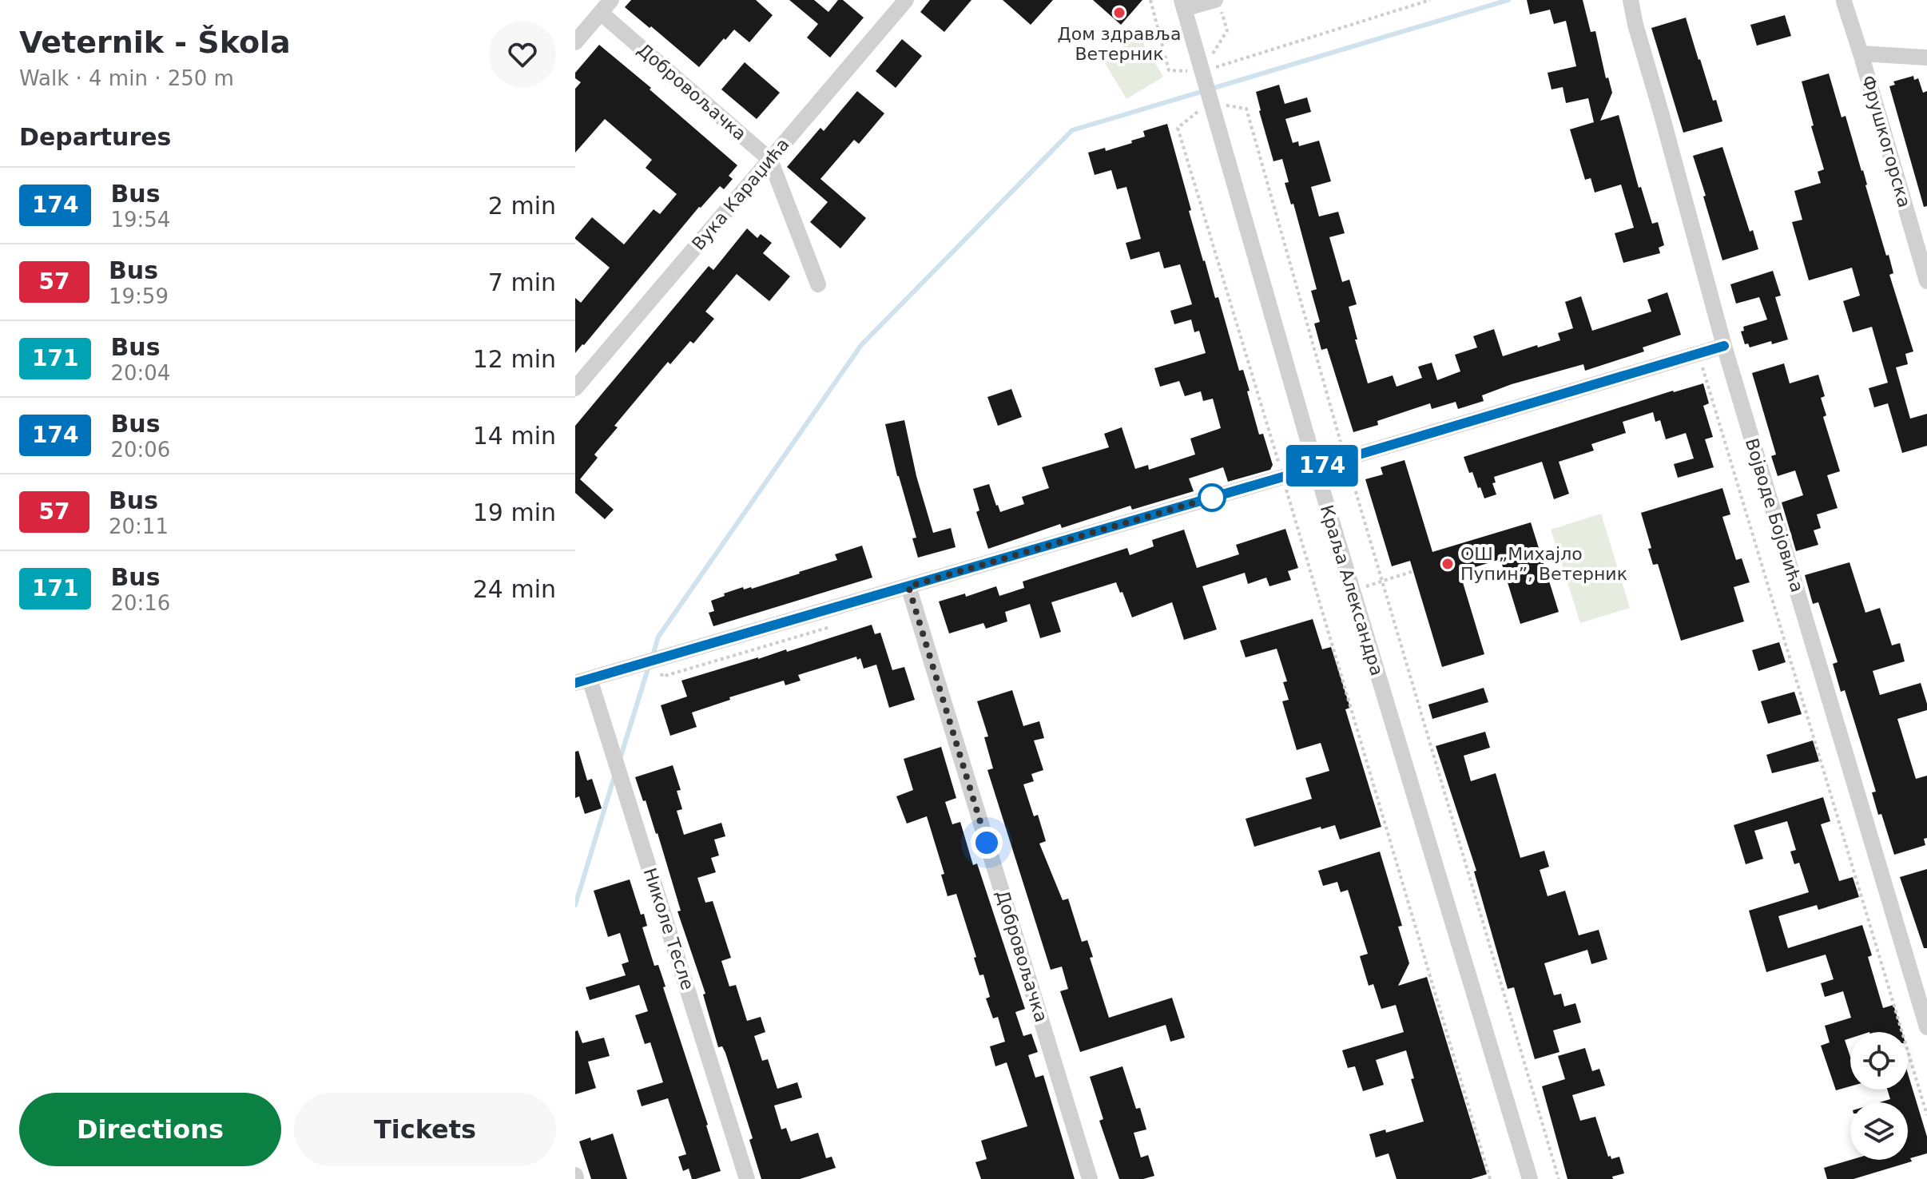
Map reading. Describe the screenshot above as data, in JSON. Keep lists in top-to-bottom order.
{
  "streets": {
    "street": [
      "Добровољачка",
      "Фрушкогорска",
      "Вука Караџића",
      "Војводе Бојовића",
      "Краља Александра",
      "Николе Тесле"
    ]
  },
  "crossings": [
    ["Добровољачка", "Вука Караџића"]
  ],
  "places": ["Дом здравља Ветерник", "ОШ „Михајло Пупин”, Ветерник"],
  "lines": ["bus line 174"],
  "page": {
    "heading": [
      ["Veternik - Škola", "Walk · 4 min · 250 m"],
      "Departures"
    ],
    "on_map": "174",
    "list": [
      {
        "mark": "174",
        "name": "Bus",
        "note": "19:54",
        "value": "2 min"
      },
      {
        "mark": "57",
        "name": "Bus",
        "note": "19:59",
        "value": "7 min"
      },
      {
        "mark": "171",
        "name": "Bus",
        "note": "20:04",
        "value": "12 min"
      },
      {
        "mark": "174",
        "name": "Bus",
        "note": "20:06",
        "value": "14 min"
      },
      {
        "mark": "57",
        "name": "Bus",
        "note": "20:11",
        "value": "19 min"
      },
      {
        "mark": "171",
        "name": "Bus",
        "note": "20:16",
        "value": "24 min"
      }
    ],
    "buttons": ["Directions", "Tickets"]
  }
}
